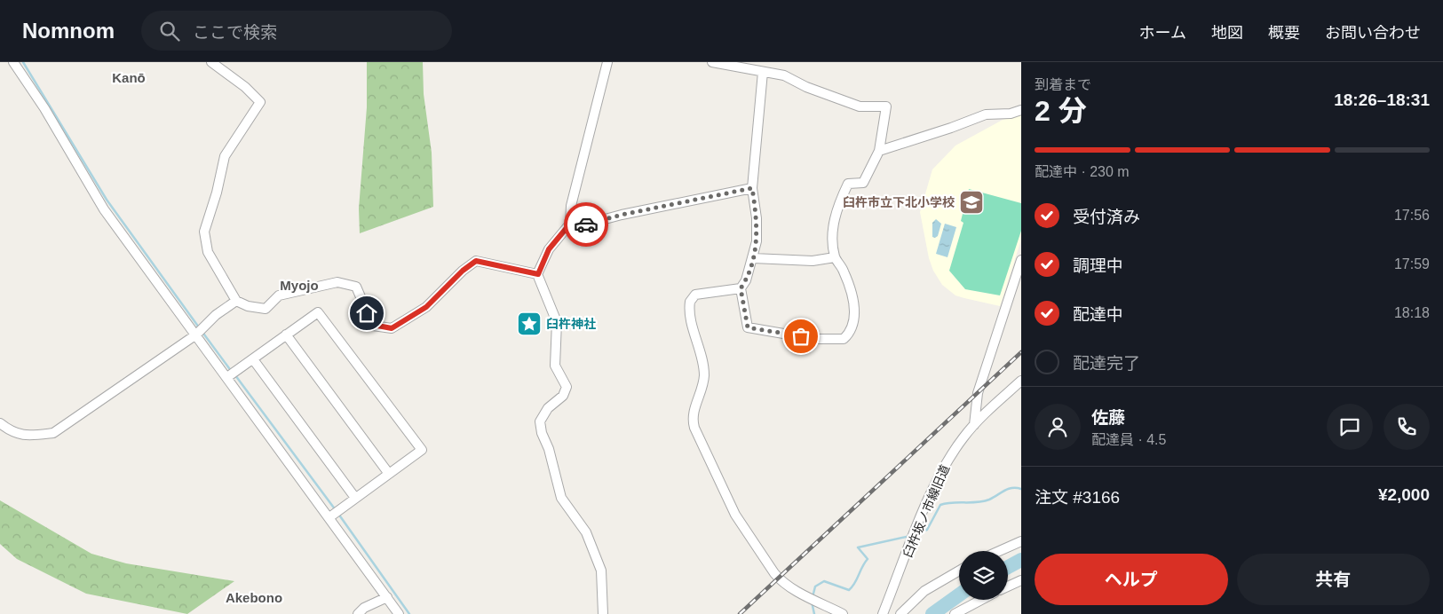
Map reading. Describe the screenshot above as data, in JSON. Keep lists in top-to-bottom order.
{
  "streets": {
    "street": ["臼杵坂ノ市線旧道"]
  },
  "districts": ["Kanō", "Myojo", "Akebono"],
  "places": {
    "school or university": ["臼杵市立下北小学校"],
    "place": ["臼杵神社"]
  },
  "page": {
    "header": "Nomnom",
    "search": "ここで検索",
    "nav": [
      "ホーム",
      "地図",
      "概要",
      "お問い合わせ"
    ],
    "heading": ["2 分", "到着まで", "18:26–18:31"],
    "panel": [
      "佐藤",
      "配達員 · 4.5",
      "注文 #3166",
      "¥2,000"
    ],
    "bar": "配達中 · 230 m",
    "list": [
      ["受付済み", "17:56"],
      ["調理中", "17:59"],
      ["配達中", "18:18"],
      "配達完了"
    ],
    "buttons": ["ヘルプ", "共有"]
  }
}
